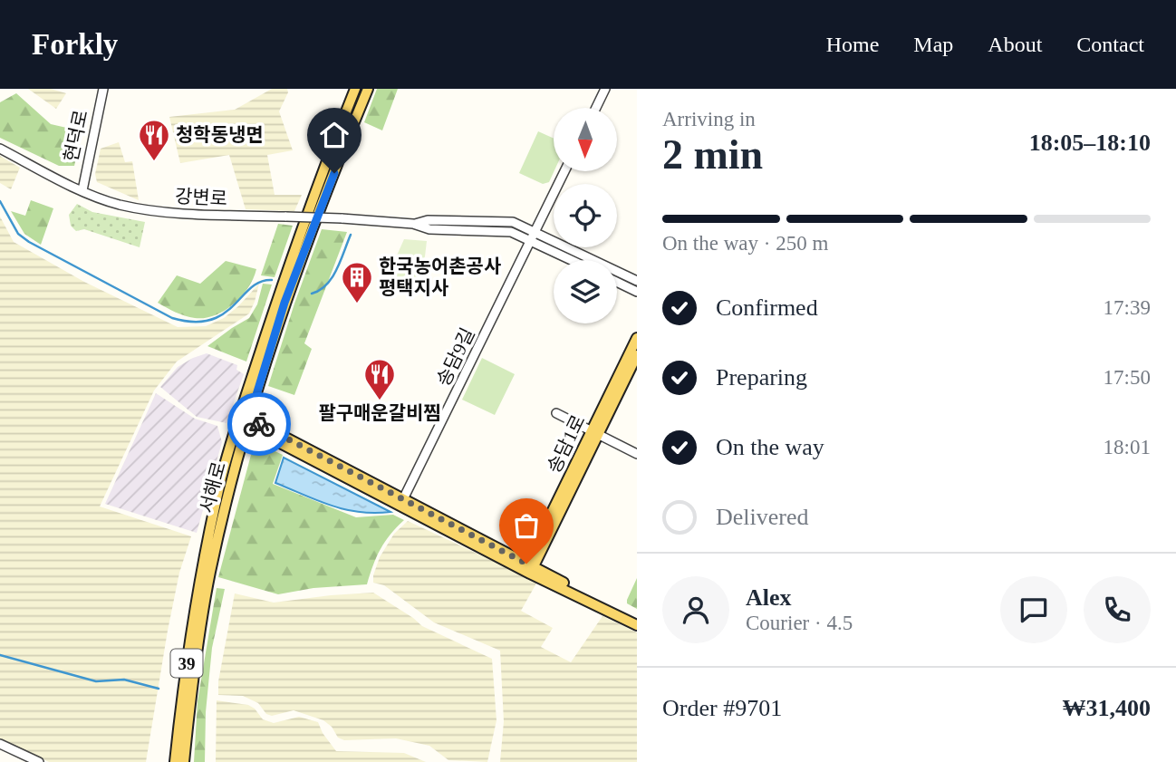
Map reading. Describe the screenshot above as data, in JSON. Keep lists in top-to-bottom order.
{
  "streets": {
    "main road": ["송담1로", "서해로", "39"],
    "street": ["현덕로", "강변로", "송담9길"]
  },
  "crossings": [
    ["현덕로", "강변로"],
    ["강변로", "송담9길"]
  ],
  "places": {
    "restaurant": ["청학동냉면", "팔구매운갈비찜"],
    "building": ["한국농어촌공사 평택지사"]
  },
  "north": "bottom",
  "page": {
    "header": "Forkly",
    "nav": [
      "Home",
      "Map",
      "About",
      "Contact"
    ],
    "heading": ["2 min", "Arriving in", "18:05–18:10"],
    "panel": [
      "Alex",
      "Courier · 4.5",
      "Order #9701",
      "₩31,400"
    ],
    "bar": "On the way · 250 m",
    "list": [
      ["Confirmed", "17:39"],
      ["Preparing", "17:50"],
      ["On the way", "18:01"],
      "Delivered"
    ]
  }
}
